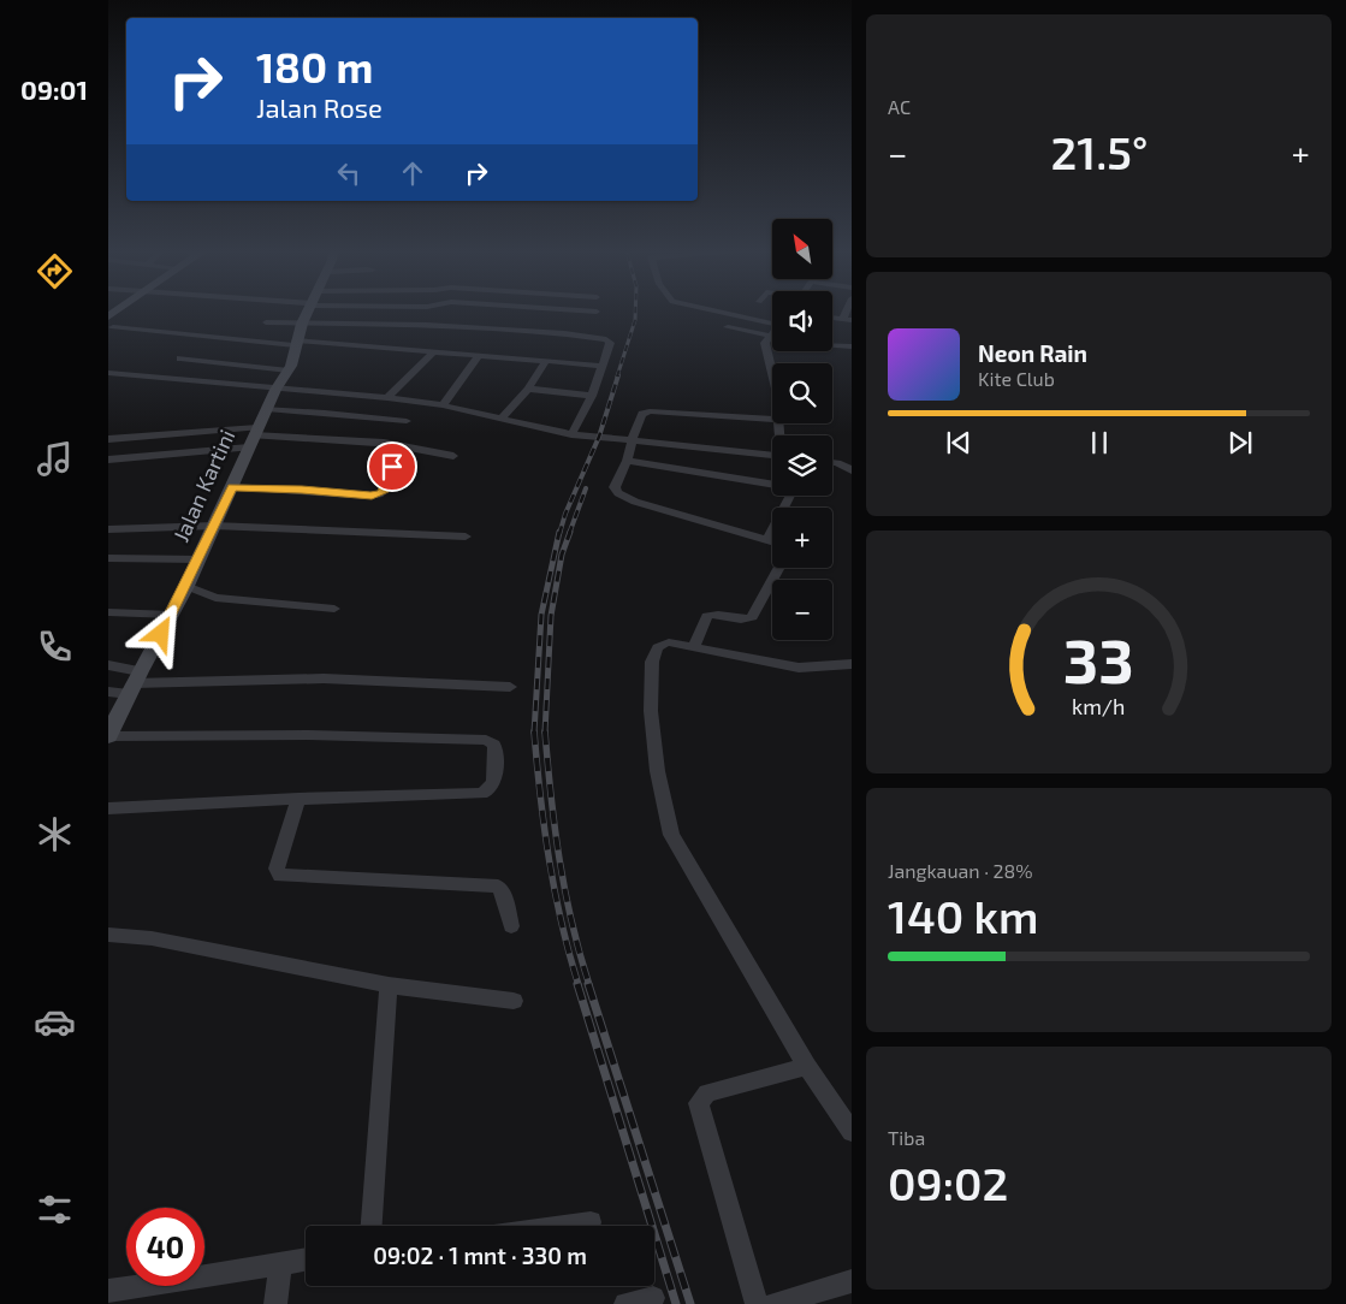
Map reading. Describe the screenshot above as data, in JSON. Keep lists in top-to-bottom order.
{
  "streets": {
    "street": ["Jalan Kartini"]
  },
  "north": "top left",
  "page": {
    "tabs": "09:01",
    "tile": [
      "AC",
      ["Jangkauan · 28%", "140 km"],
      ["Tiba", "09:02"]
    ],
    "turn": ["180 m", "Jalan Rose"],
    "heat": ["−", "21.5°", "+"],
    "map_buttons": ["+", "−"],
    "song": ["Neon Rain", "Kite Club"],
    "limit": "40",
    "trip": "09:02 · 1 mnt · 330 m",
    "gauge": ["33", "km/h"]
  }
}
